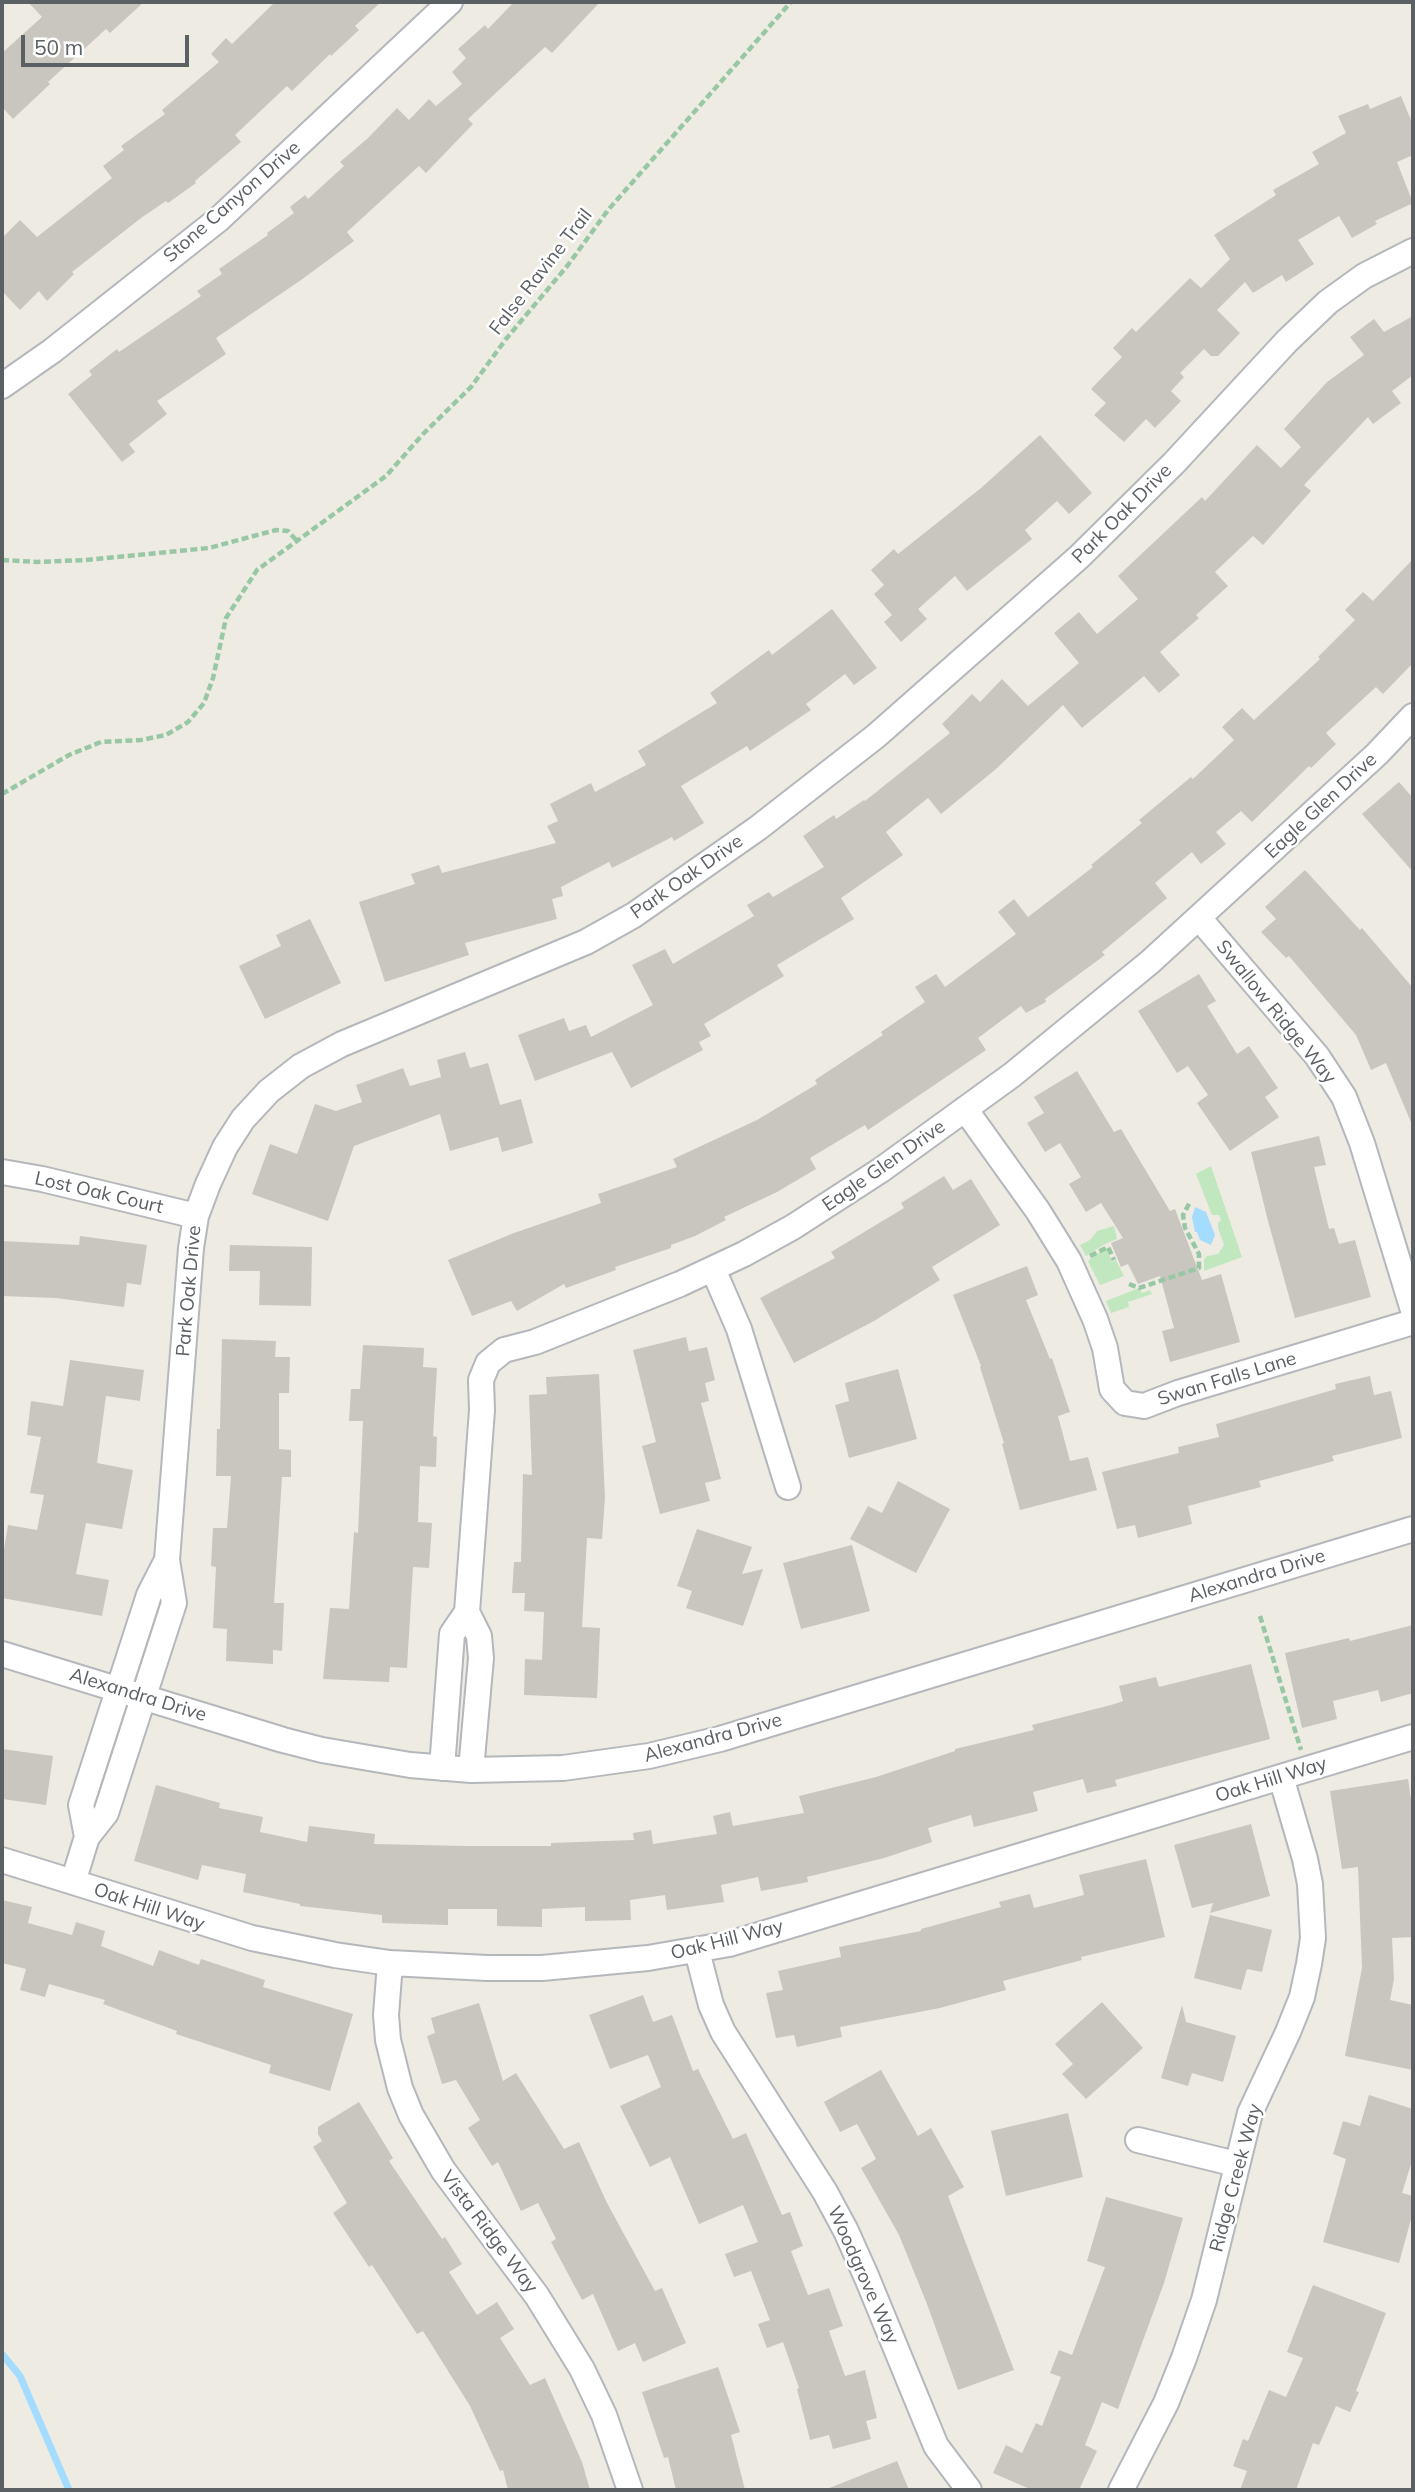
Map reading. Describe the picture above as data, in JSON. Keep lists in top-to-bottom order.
{
  "streets": {
    "street": [
      "Stone Canyon Drive",
      "Park Oak Drive",
      "Eagle Glen Drive",
      "Swallow Ridge Way",
      "Lost Oak Court",
      "Swan Falls Lane",
      "Alexandra Drive",
      "Oak Hill Way",
      "Ridge Creek Way",
      "Vista Ridge Way",
      "Woodgrove Way"
    ],
    "path": ["False Ravine Trail"]
  },
  "crossings": [
    ["Park Oak Drive", "Lost Oak Court"],
    ["Park Oak Drive", "Alexandra Drive"],
    ["Park Oak Drive", "Oak Hill Way"],
    ["Eagle Glen Drive", "Swallow Ridge Way"],
    ["Eagle Glen Drive", "Swan Falls Lane"],
    ["Eagle Glen Drive", "Alexandra Drive"],
    ["Alexandra Drive", "Oak Hill Way"],
    ["Oak Hill Way", "Ridge Creek Way"],
    ["Oak Hill Way", "Vista Ridge Way"],
    ["Oak Hill Way", "Woodgrove Way"]
  ],
  "scale_bar": "50 m"
}
